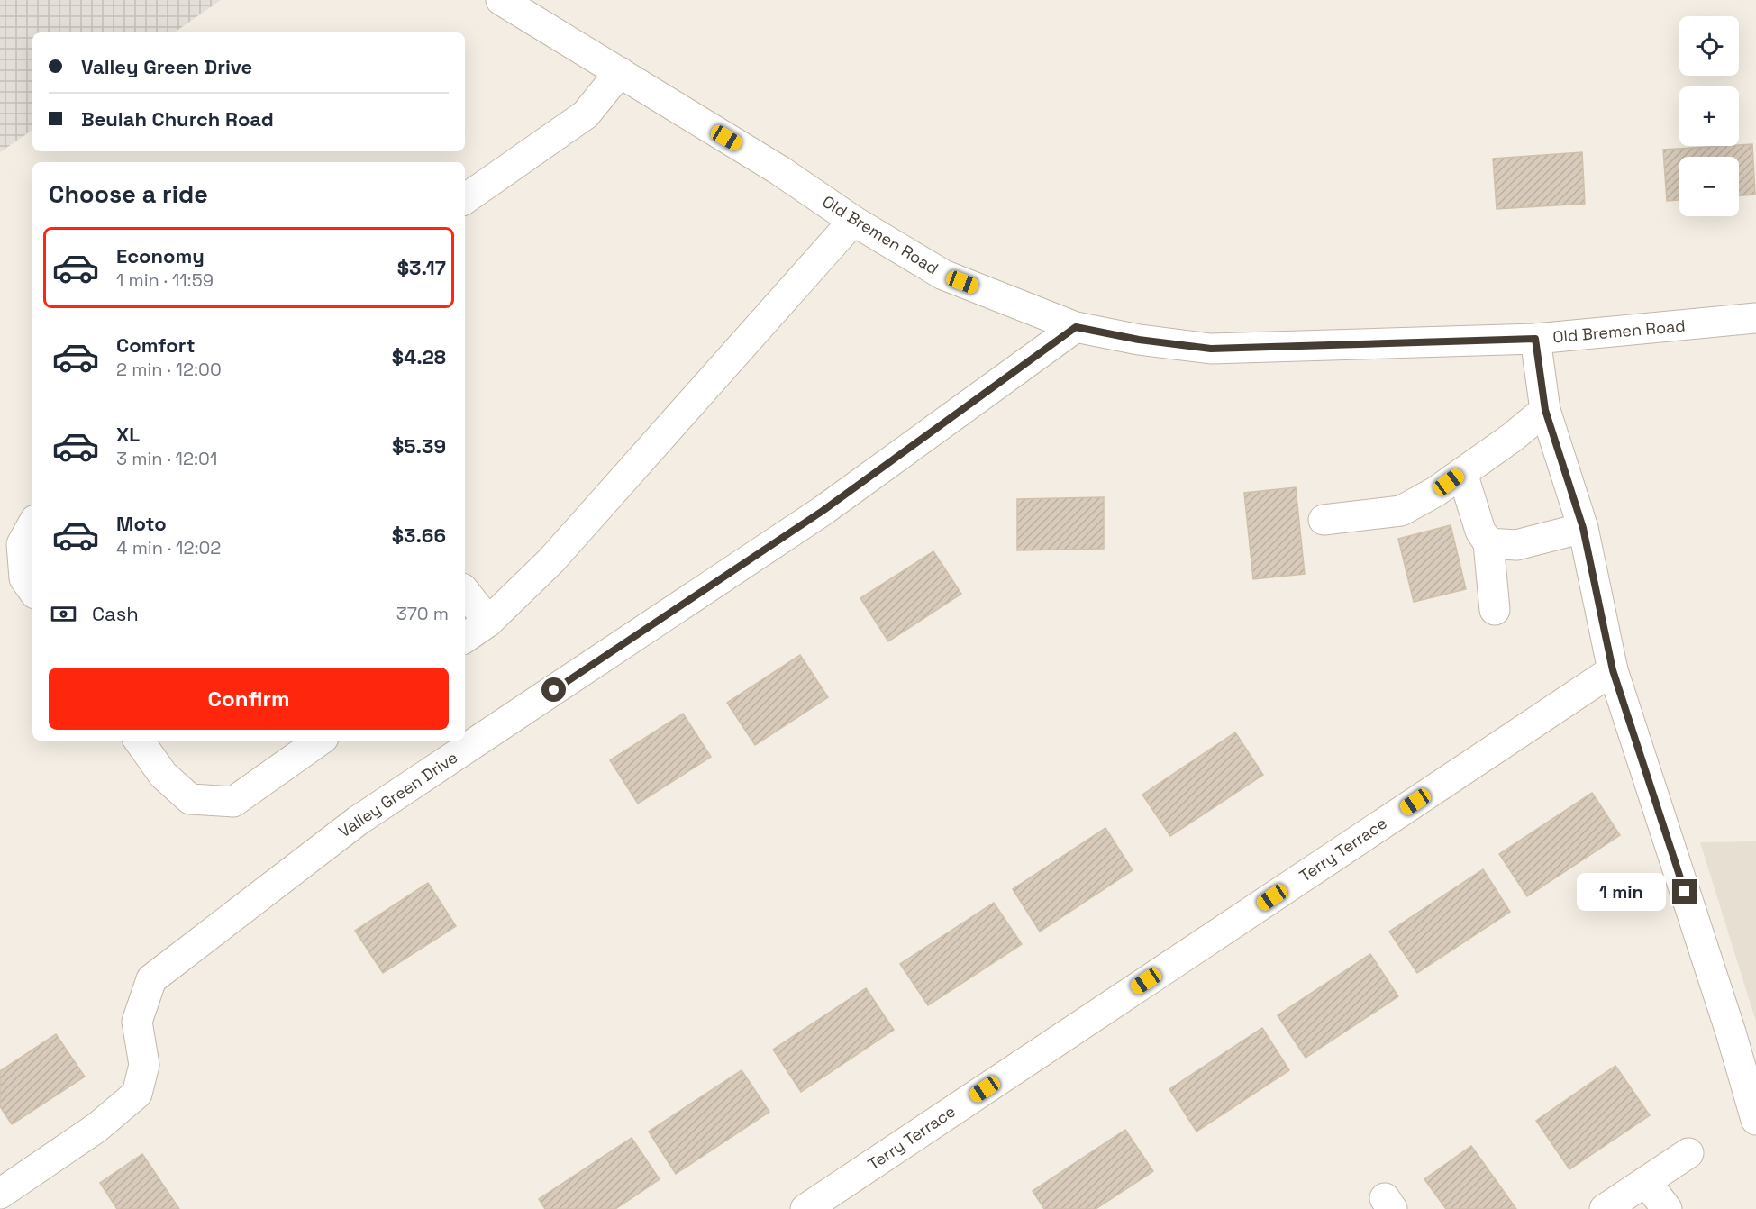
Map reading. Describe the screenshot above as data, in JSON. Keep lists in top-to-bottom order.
{
  "streets": {
    "street": ["Old Bremen Road", "Valley Green Drive", "Terry Terrace"]
  },
  "crossings": [
    ["Old Bremen Road", "Valley Green Drive"]
  ],
  "page": {
    "map_buttons": ["+", "−"],
    "banner": ["Valley Green Drive", "Beulah Church Road"],
    "heading": "Choose a ride",
    "list": [
      {
        "name": "Economy",
        "note": "1 min · 11:59",
        "value": "$3.17"
      },
      {
        "name": "Comfort",
        "note": "2 min · 12:00",
        "value": "$4.28"
      },
      {
        "name": "XL",
        "note": "3 min · 12:01",
        "value": "$5.39"
      },
      {
        "name": "Moto",
        "note": "4 min · 12:02",
        "value": "$3.66"
      }
    ],
    "pay": ["Cash", "370 m"],
    "buttons": "Confirm",
    "bubble": "1 min"
  }
}
